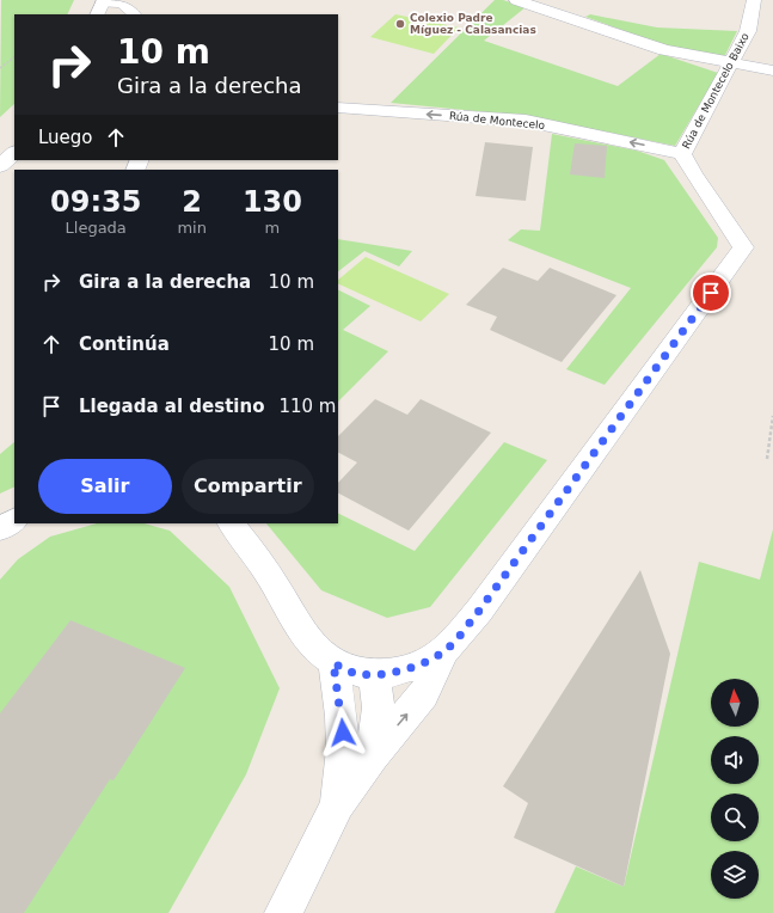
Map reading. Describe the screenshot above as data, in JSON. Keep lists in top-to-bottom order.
{
  "streets": {
    "street": ["Rúa de Montecelo Baixo", "Rúa de Montecelo"]
  },
  "crossings": [
    ["Rúa de Montecelo Baixo", "Rúa de Montecelo"]
  ],
  "places": ["Colexio Padre Míguez - Calasancias"],
  "north": "top",
  "page": {
    "turn": ["10 m", "Gira a la derecha"],
    "then": "Luego",
    "eta": [
      "09:35",
      "Llegada",
      "2",
      "min",
      "130",
      "m"
    ],
    "list": [
      {
        "name": "Gira a la derecha",
        "value": "10 m"
      },
      {
        "name": "Continúa",
        "value": "10 m"
      },
      {
        "name": "Llegada al destino",
        "value": "110 m"
      }
    ],
    "buttons": ["Salir", "Compartir"]
  }
}
